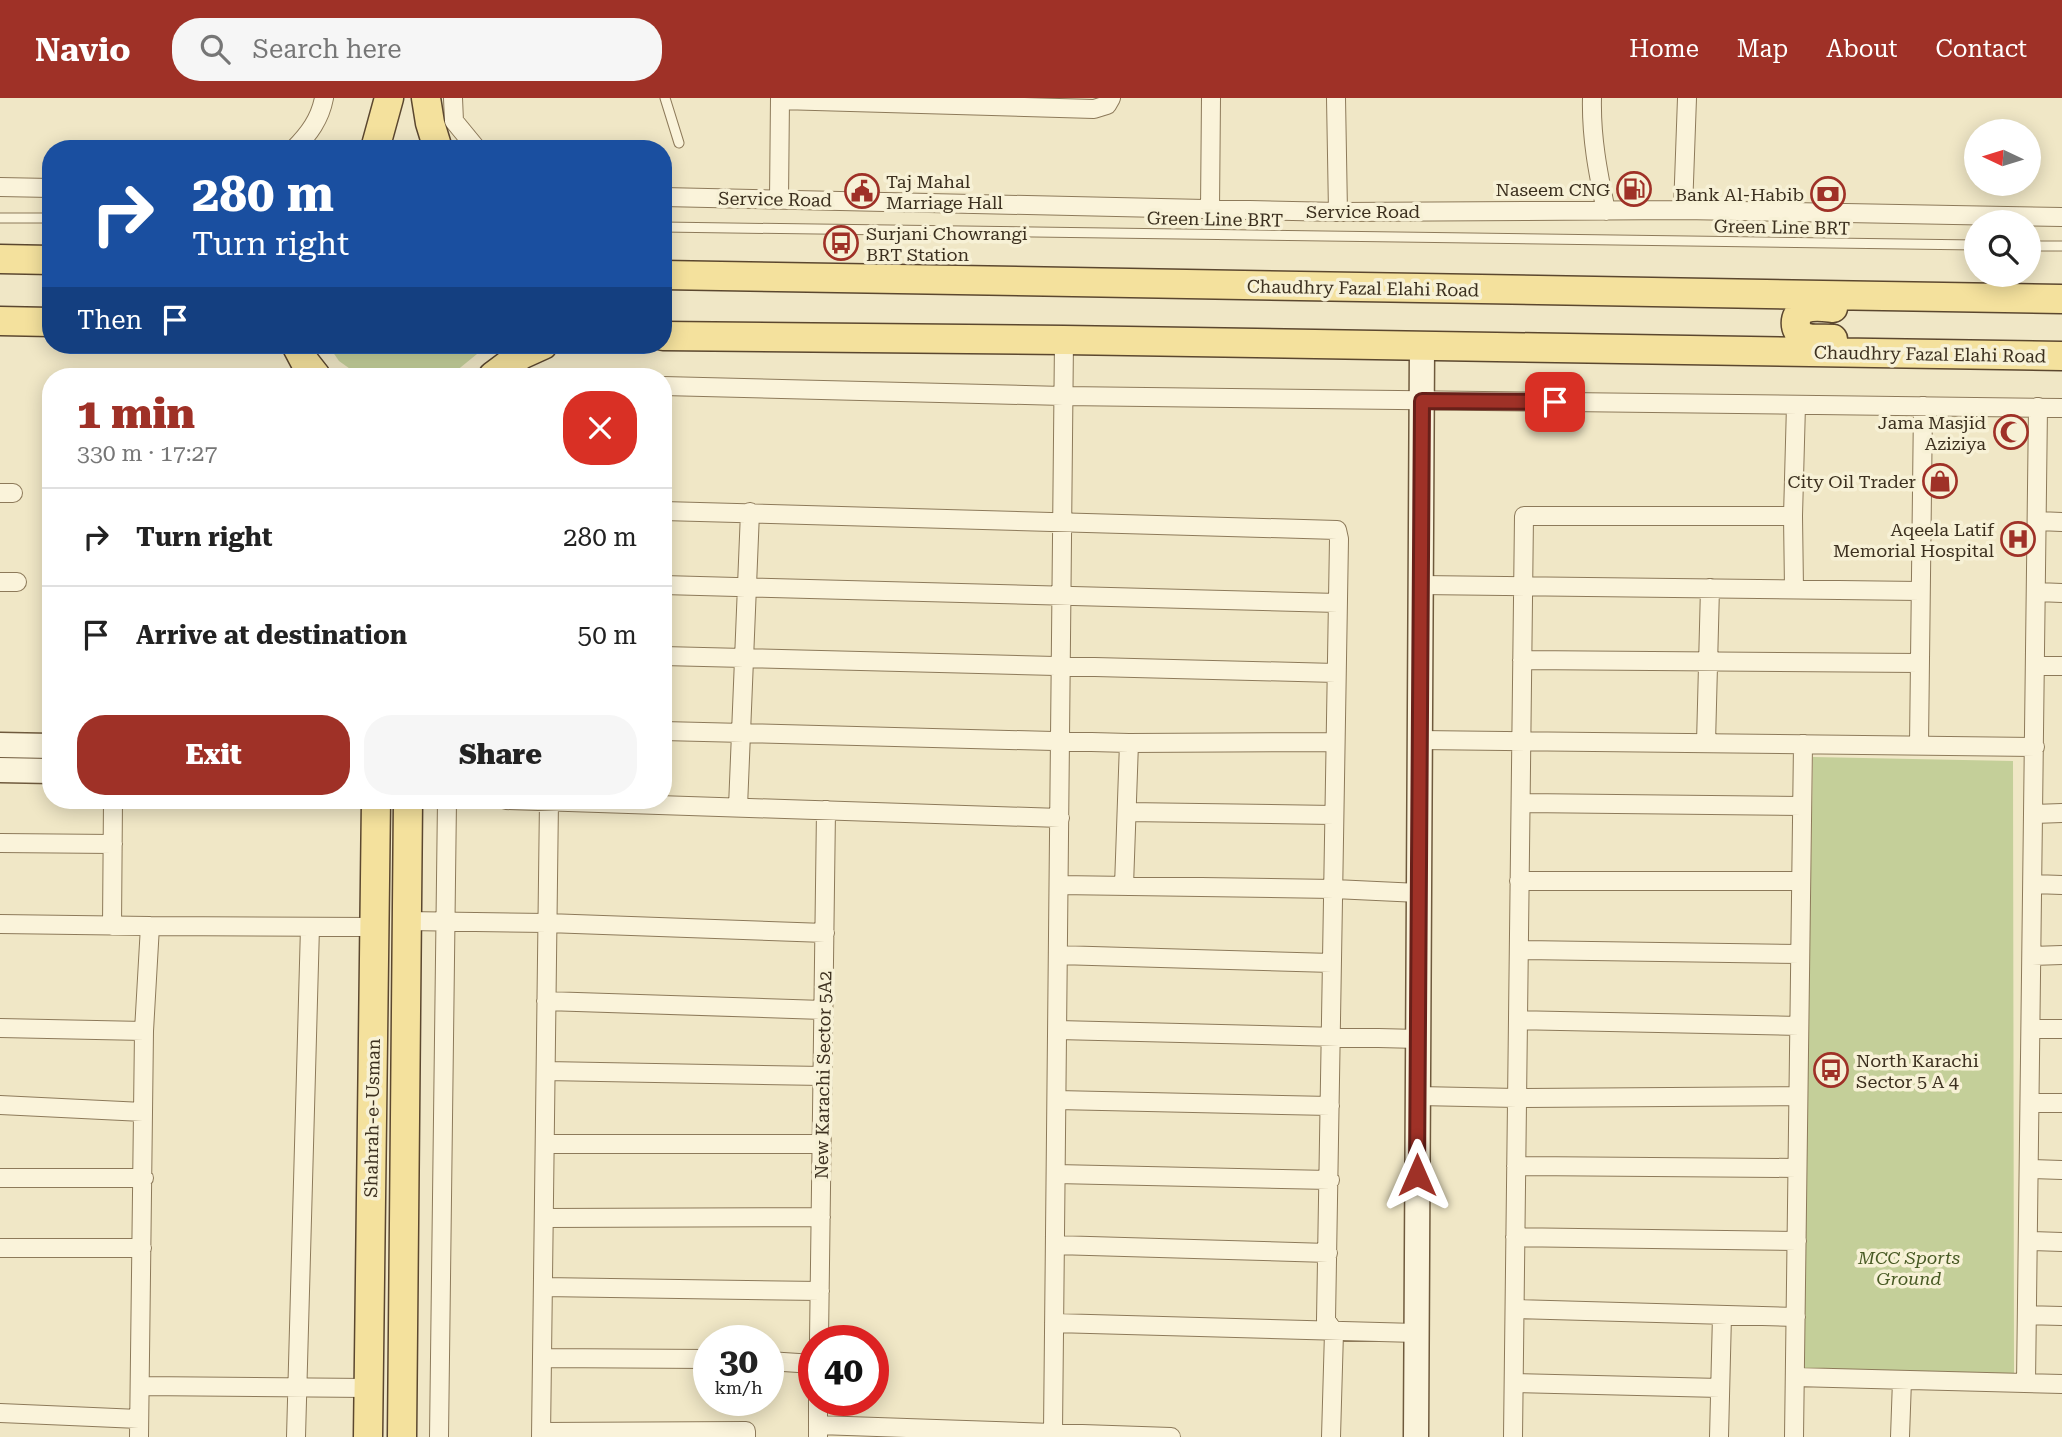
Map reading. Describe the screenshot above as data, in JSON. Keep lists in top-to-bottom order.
{
  "streets": {
    "main road": ["Chaudhry Fazal Elahi Road", "Shahrah-e-Usman"],
    "street": ["Service Road", "New Karachi Sector 5A2"],
    "lane": ["Green Line BRT"]
  },
  "parks": ["MCC Sports Ground"],
  "places": {
    "fuel station": ["Naseem CNG"],
    "public building": ["Taj Mahal Marriage Hall"],
    "bank": ["Bank Al-Habib"],
    "bus stop": ["Surjani Chowrangi BRT Station", "North Karachi Sector 5 A 4"],
    "mosque": ["Jama Masjid Aziziya"],
    "shop": ["City Oil Trader"],
    "hospital": ["Aqeela Latif Memorial Hospital"]
  },
  "north": "left",
  "page": {
    "header": "Navio",
    "search": "Search here",
    "nav": [
      "Home",
      "Map",
      "About",
      "Contact"
    ],
    "turn": ["280 m", "Turn right"],
    "then": "Then",
    "heading": ["1 min", "330 m · 17:27"],
    "list": [
      {
        "name": "Turn right",
        "value": "280 m"
      },
      {
        "name": "Arrive at destination",
        "value": "50 m"
      }
    ],
    "buttons": ["Exit", "Share"],
    "speed": "30 km/h",
    "limit": "40"
  }
}
